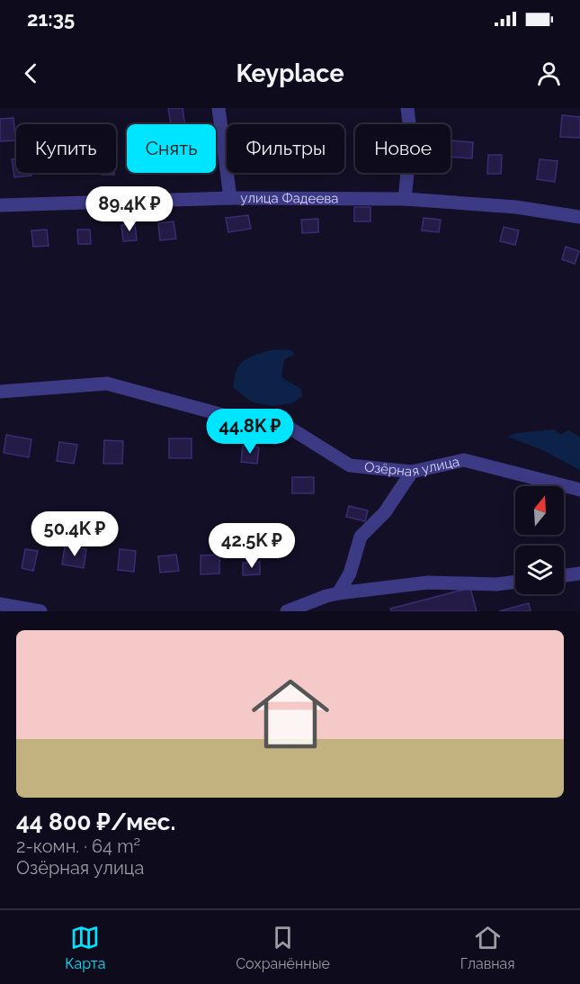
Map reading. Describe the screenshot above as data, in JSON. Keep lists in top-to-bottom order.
{
  "streets": {
    "street": ["улица Фадеева", "Озёрная улица"]
  },
  "north": "top",
  "page": {
    "status": "21:35",
    "header": "Keyplace",
    "chip": [
      "Купить",
      "Снять",
      "Фильтры",
      "Новое"
    ],
    "price": [
      "89.4K ₽",
      "44.8K ₽",
      "50.4K ₽",
      "42.5K ₽"
    ],
    "list": [
      {
        "name": "44 800 ₽/мес.",
        "note": "2-комн. · 64 m² · Озёрная улица"
      }
    ],
    "tabs": ["Карта", "Сохранённые", "Главная"]
  }
}
